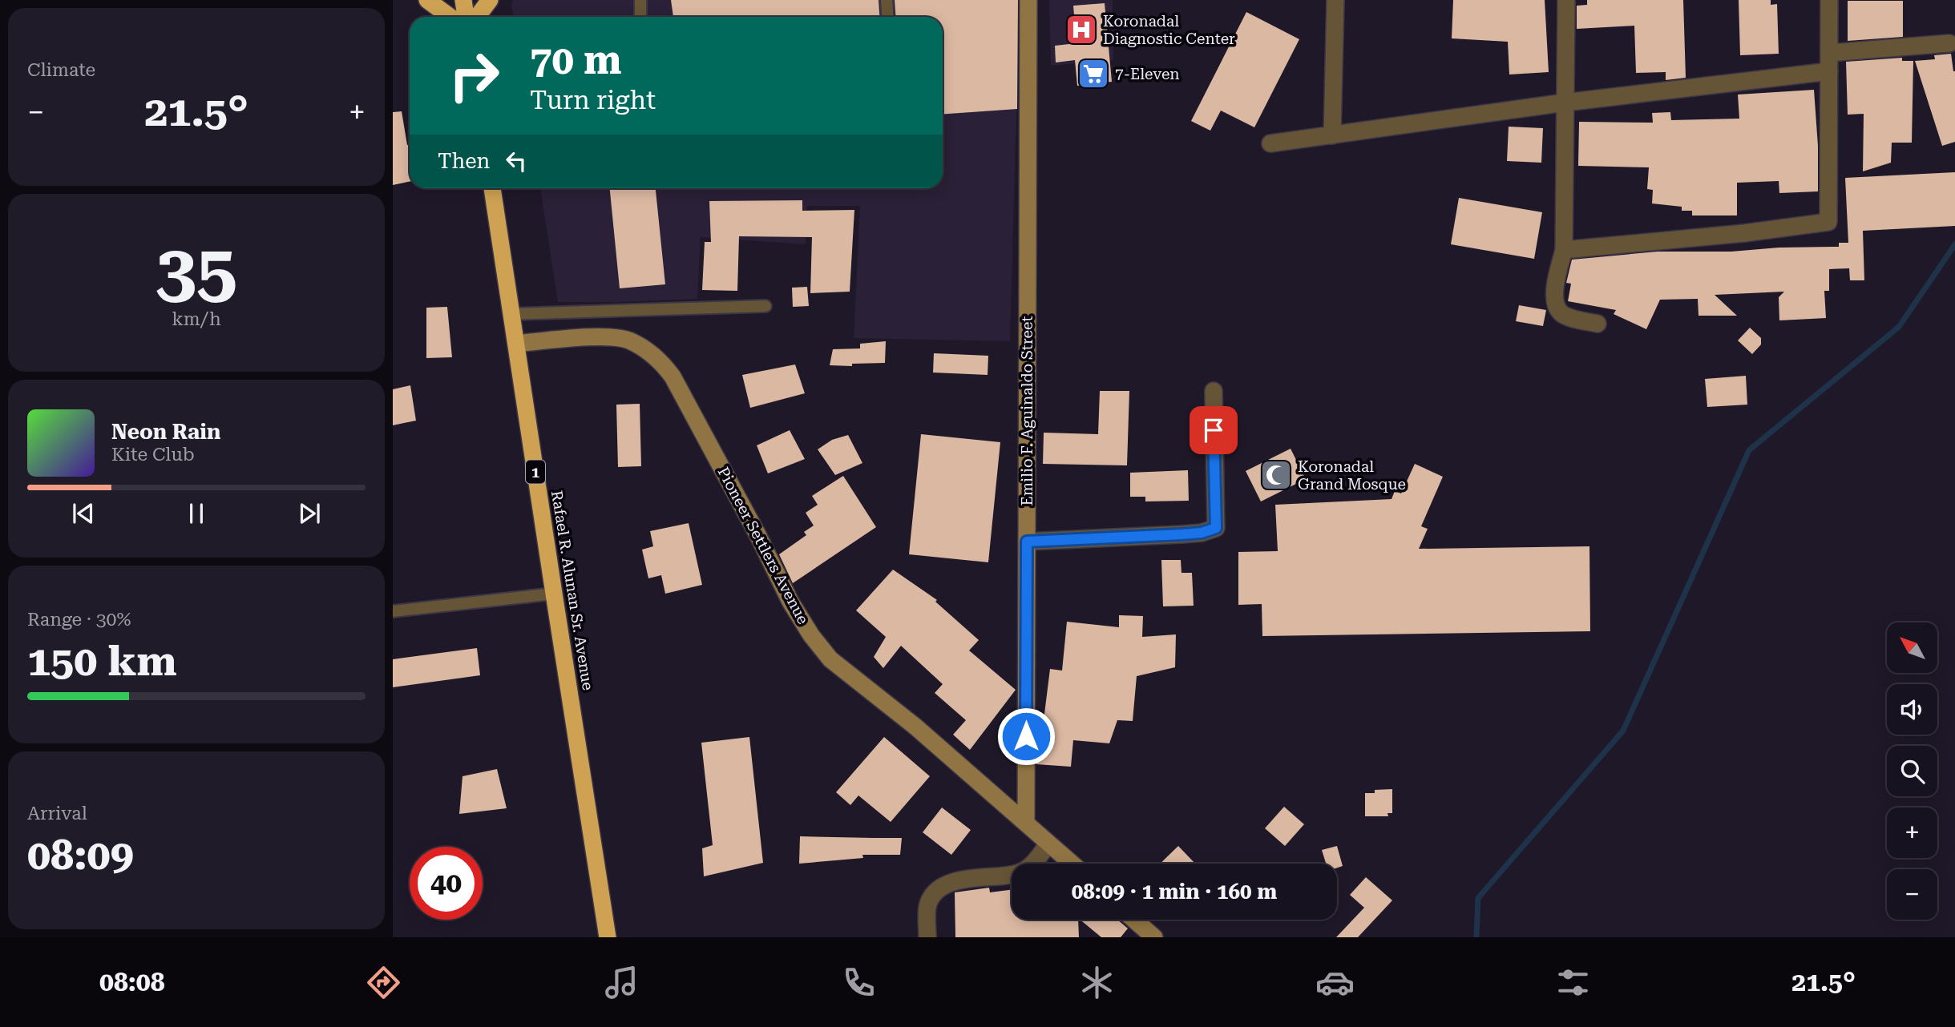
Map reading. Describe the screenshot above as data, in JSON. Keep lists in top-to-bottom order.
{
  "streets": {
    "highway": ["1", "Rafael R. Alunan Sr. Avenue"],
    "street": ["Emilio F. Aguinaldo Street", "Pioneer Settlers Avenue"]
  },
  "crossings": [
    ["Emilio F. Aguinaldo Street", "Pioneer Settlers Avenue"],
    ["Pioneer Settlers Avenue", "Rafael R. Alunan Sr. Avenue"]
  ],
  "places": {
    "hospital": ["Koronadal Diagnostic Center"],
    "supermarket": ["7-Eleven"],
    "mosque": ["Koronadal Grand Mosque"]
  },
  "north": "top left",
  "page": {
    "tile": [
      "Climate",
      ["35", "km/h"],
      ["Range · 30%", "150 km"],
      ["Arrival", "08:09"]
    ],
    "turn": ["70 m", "Turn right"],
    "heat": ["−", "21.5°", "+"],
    "then": "Then",
    "song": ["Neon Rain", "Kite Club"],
    "map_buttons": ["+", "−"],
    "limit": "40",
    "trip": "08:09 · 1 min · 160 m",
    "tabs": ["08:08", "21.5°"]
  }
}
